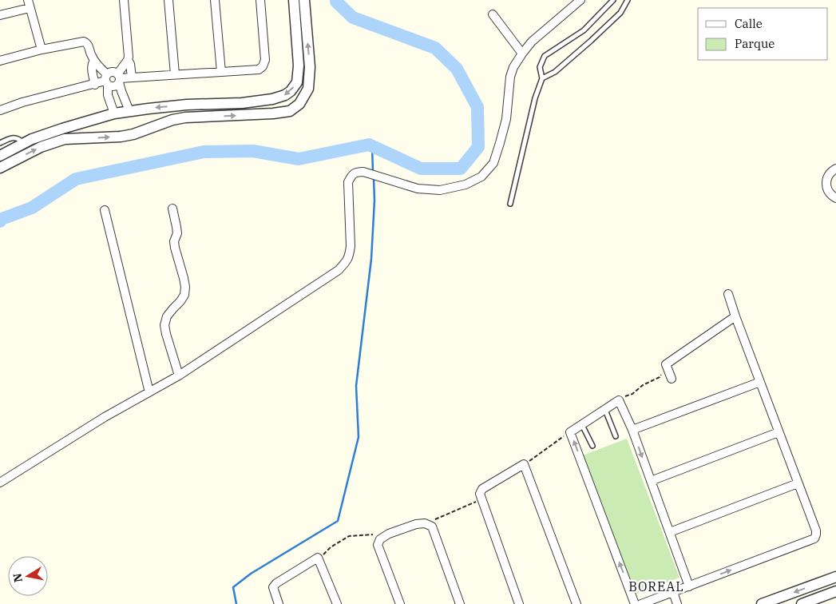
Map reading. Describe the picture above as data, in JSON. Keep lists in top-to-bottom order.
{
  "districts": ["BOREAL"],
  "legend": ["Calle", "Parque"],
  "north": "left"
}
